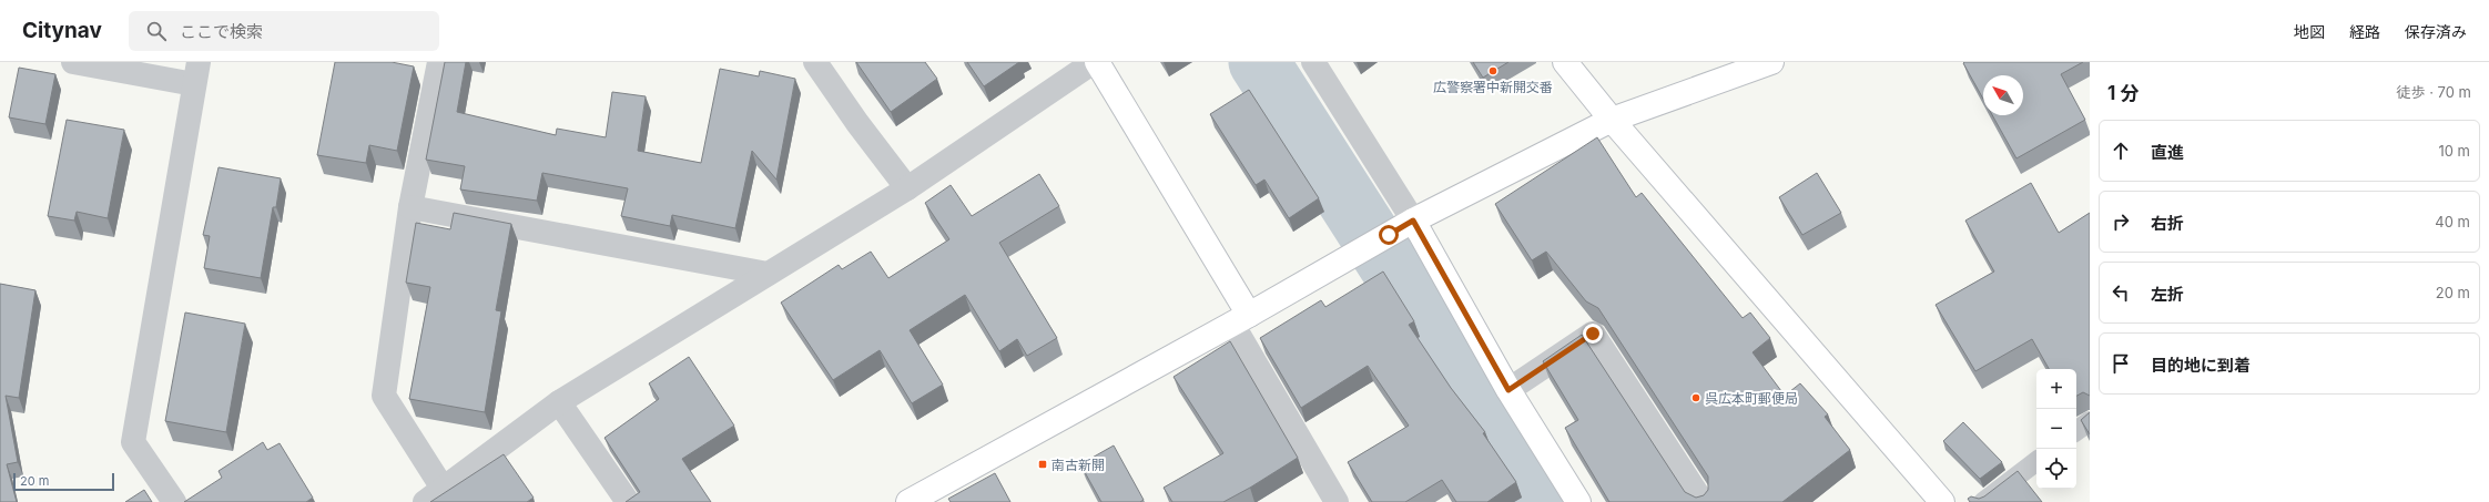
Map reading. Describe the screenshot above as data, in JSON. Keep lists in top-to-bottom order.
{
  "places": {
    "other": ["広警察署中新開交番", "呉広本町郵便局"],
    "transit": ["南古新開"]
  },
  "scale_bar": "20 m",
  "north": "top left",
  "page": {
    "header": "Citynav",
    "search": "ここで検索",
    "nav": ["地図", "経路", "保存済み"],
    "heading": ["1 分", "徒歩 · 70 m"],
    "list": [
      ["直進", "10 m"],
      ["右折", "40 m"],
      ["左折", "20 m"],
      "目的地に到着"
    ],
    "map_buttons": ["+", "−"],
    "scale": "20 m"
  }
}
